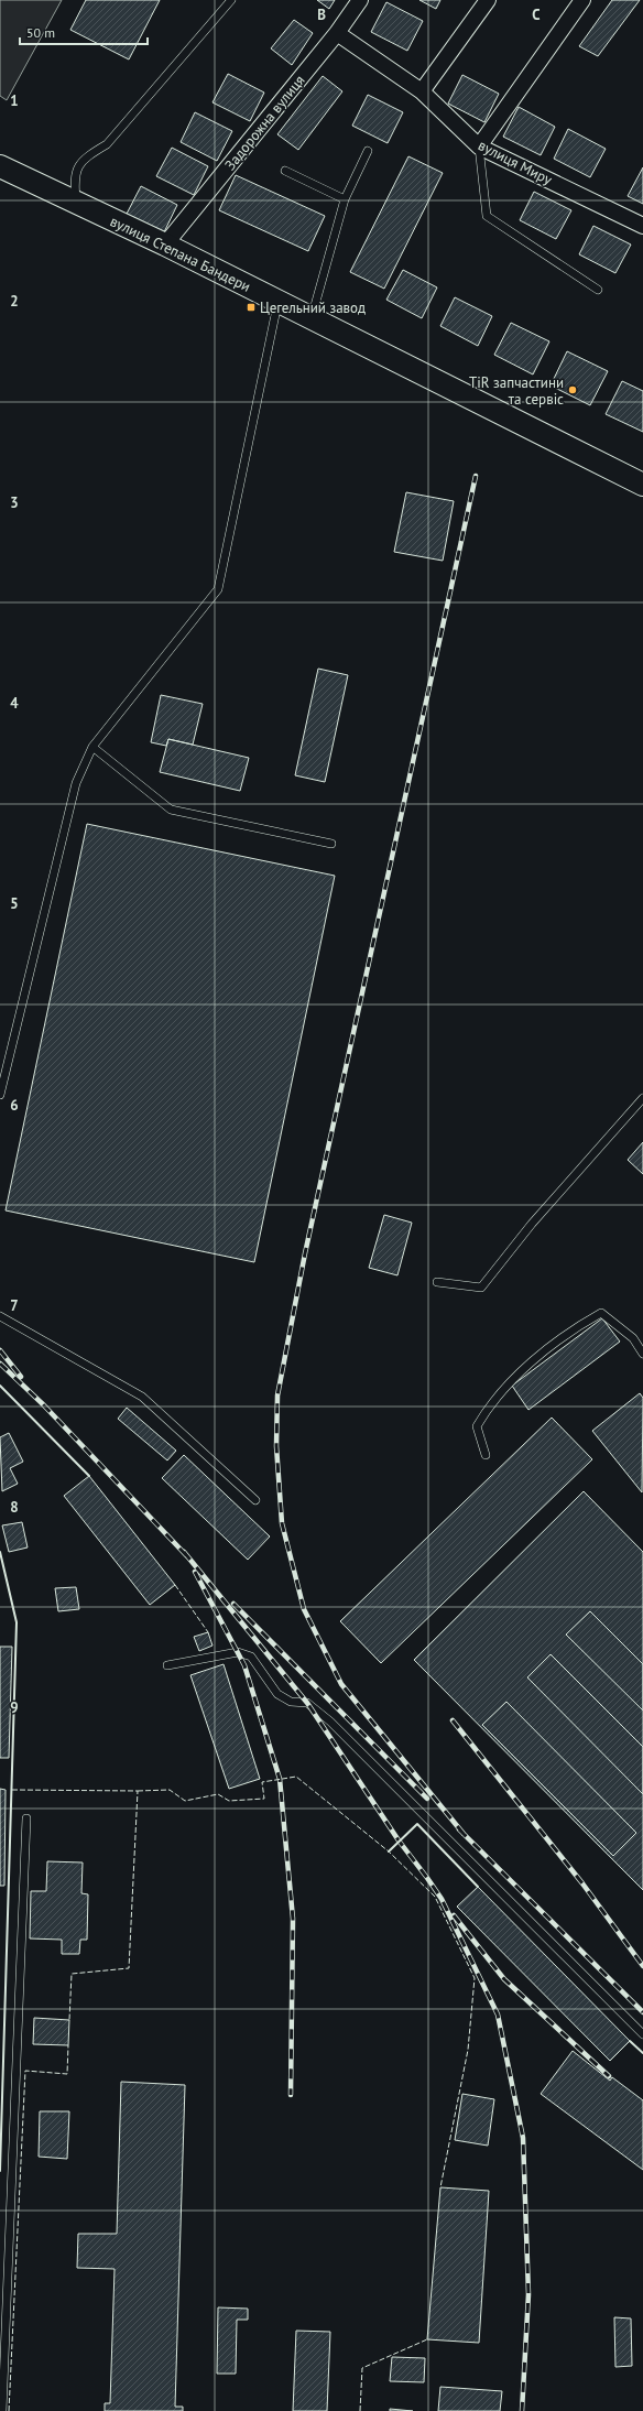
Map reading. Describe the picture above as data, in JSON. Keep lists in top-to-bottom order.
{
  "streets": {
    "street": ["Задорожна вулиця", "вулиця Миру", "вулиця Степана Бандери"]
  },
  "crossings": [
    ["Задорожна вулиця", "вулиця Миру"],
    ["Задорожна вулиця", "вулиця Степана Бандери"]
  ],
  "places": {
    "transit": ["Цегельний завод"],
    "other": ["TiR запчастини та сервіс"]
  },
  "scale_bar": "50 m",
  "grid": {
    "columns": ["B", "C"],
    "rows": [
      "1",
      "2",
      "3",
      "4",
      "5",
      "6",
      "7",
      "8",
      "9"
    ]
  }
}
